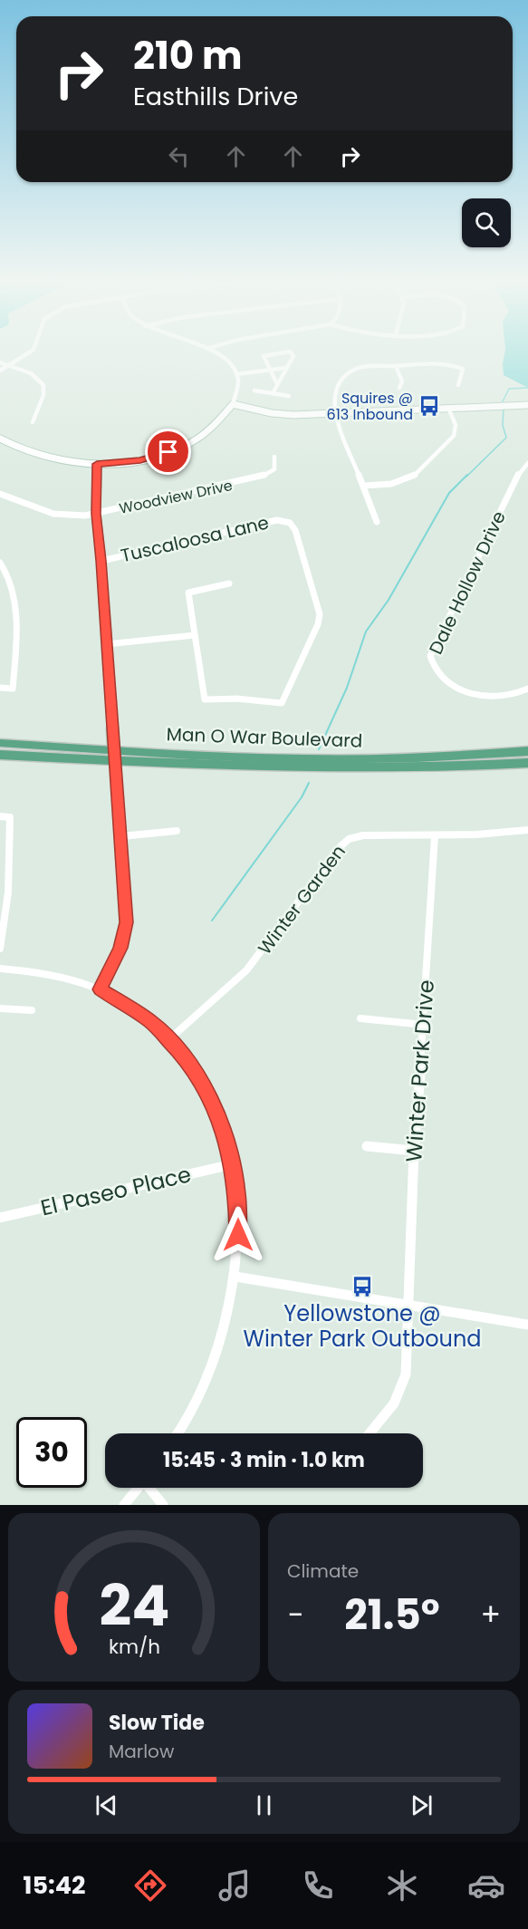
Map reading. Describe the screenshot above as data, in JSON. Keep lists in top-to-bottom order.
{
  "streets": {
    "main road": ["Man O War Boulevard"],
    "street": [
      "Woodview Drive",
      "Tuscaloosa Lane",
      "Dale Hollow Drive",
      "Winter Garden",
      "Winter Park Drive",
      "El Paseo Place"
    ]
  },
  "crossings": [
    ["Winter Garden", "Winter Park Drive"]
  ],
  "places": {
    "bus stop": ["Squires @ 613 Inbound", "Yellowstone @ Winter Park Outbound"]
  },
  "page": {
    "turn": ["210 m", "Easthills Drive"],
    "limit": "30",
    "trip": "15:45 · 3 min · 1.0 km",
    "tile": "Climate",
    "heat": ["−", "21.5°", "+"],
    "song": ["Slow Tide", "Marlow"],
    "tabs": "15:42",
    "gauge": ["24", "km/h"]
  }
}
